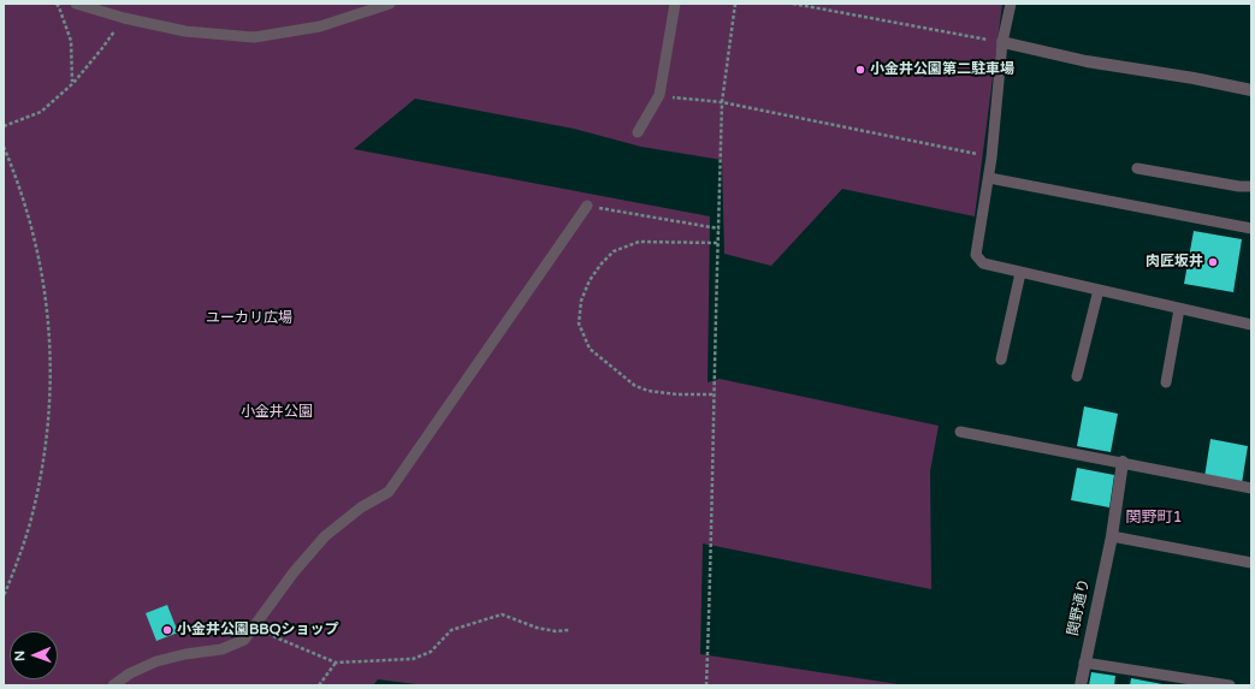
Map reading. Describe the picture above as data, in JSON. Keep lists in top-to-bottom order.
{
  "streets": {
    "street": ["関野通り"]
  },
  "districts": ["関野町1"],
  "parks": ["ユーカリ広場", "小金井公園"],
  "places": ["小金井公園第二駐車場", "肉匠坂井", "小金井公園BBQショップ"],
  "north": "left"
}
